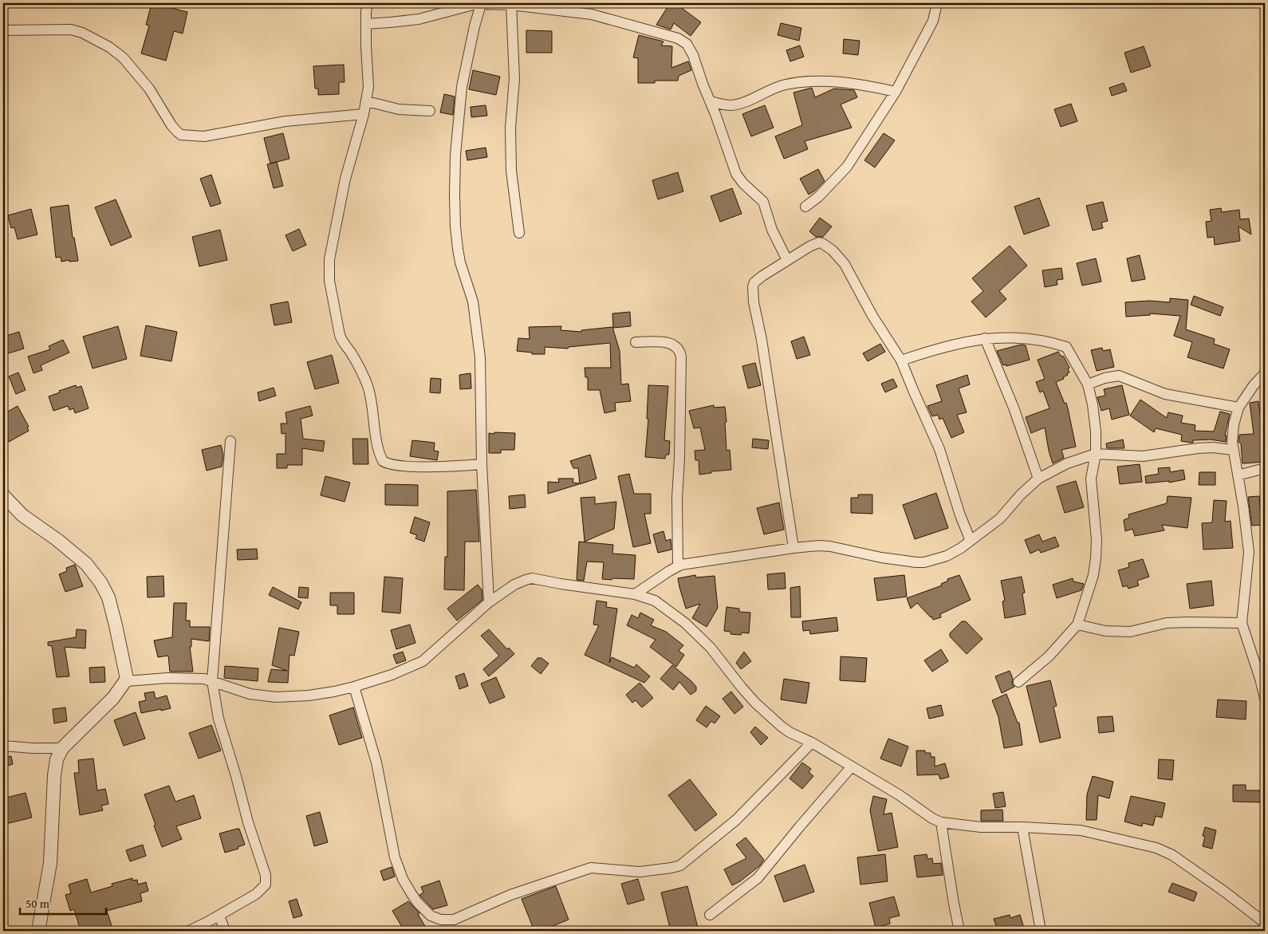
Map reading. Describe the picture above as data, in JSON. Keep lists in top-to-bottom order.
{
  "scale_bar": "50 m"
}
